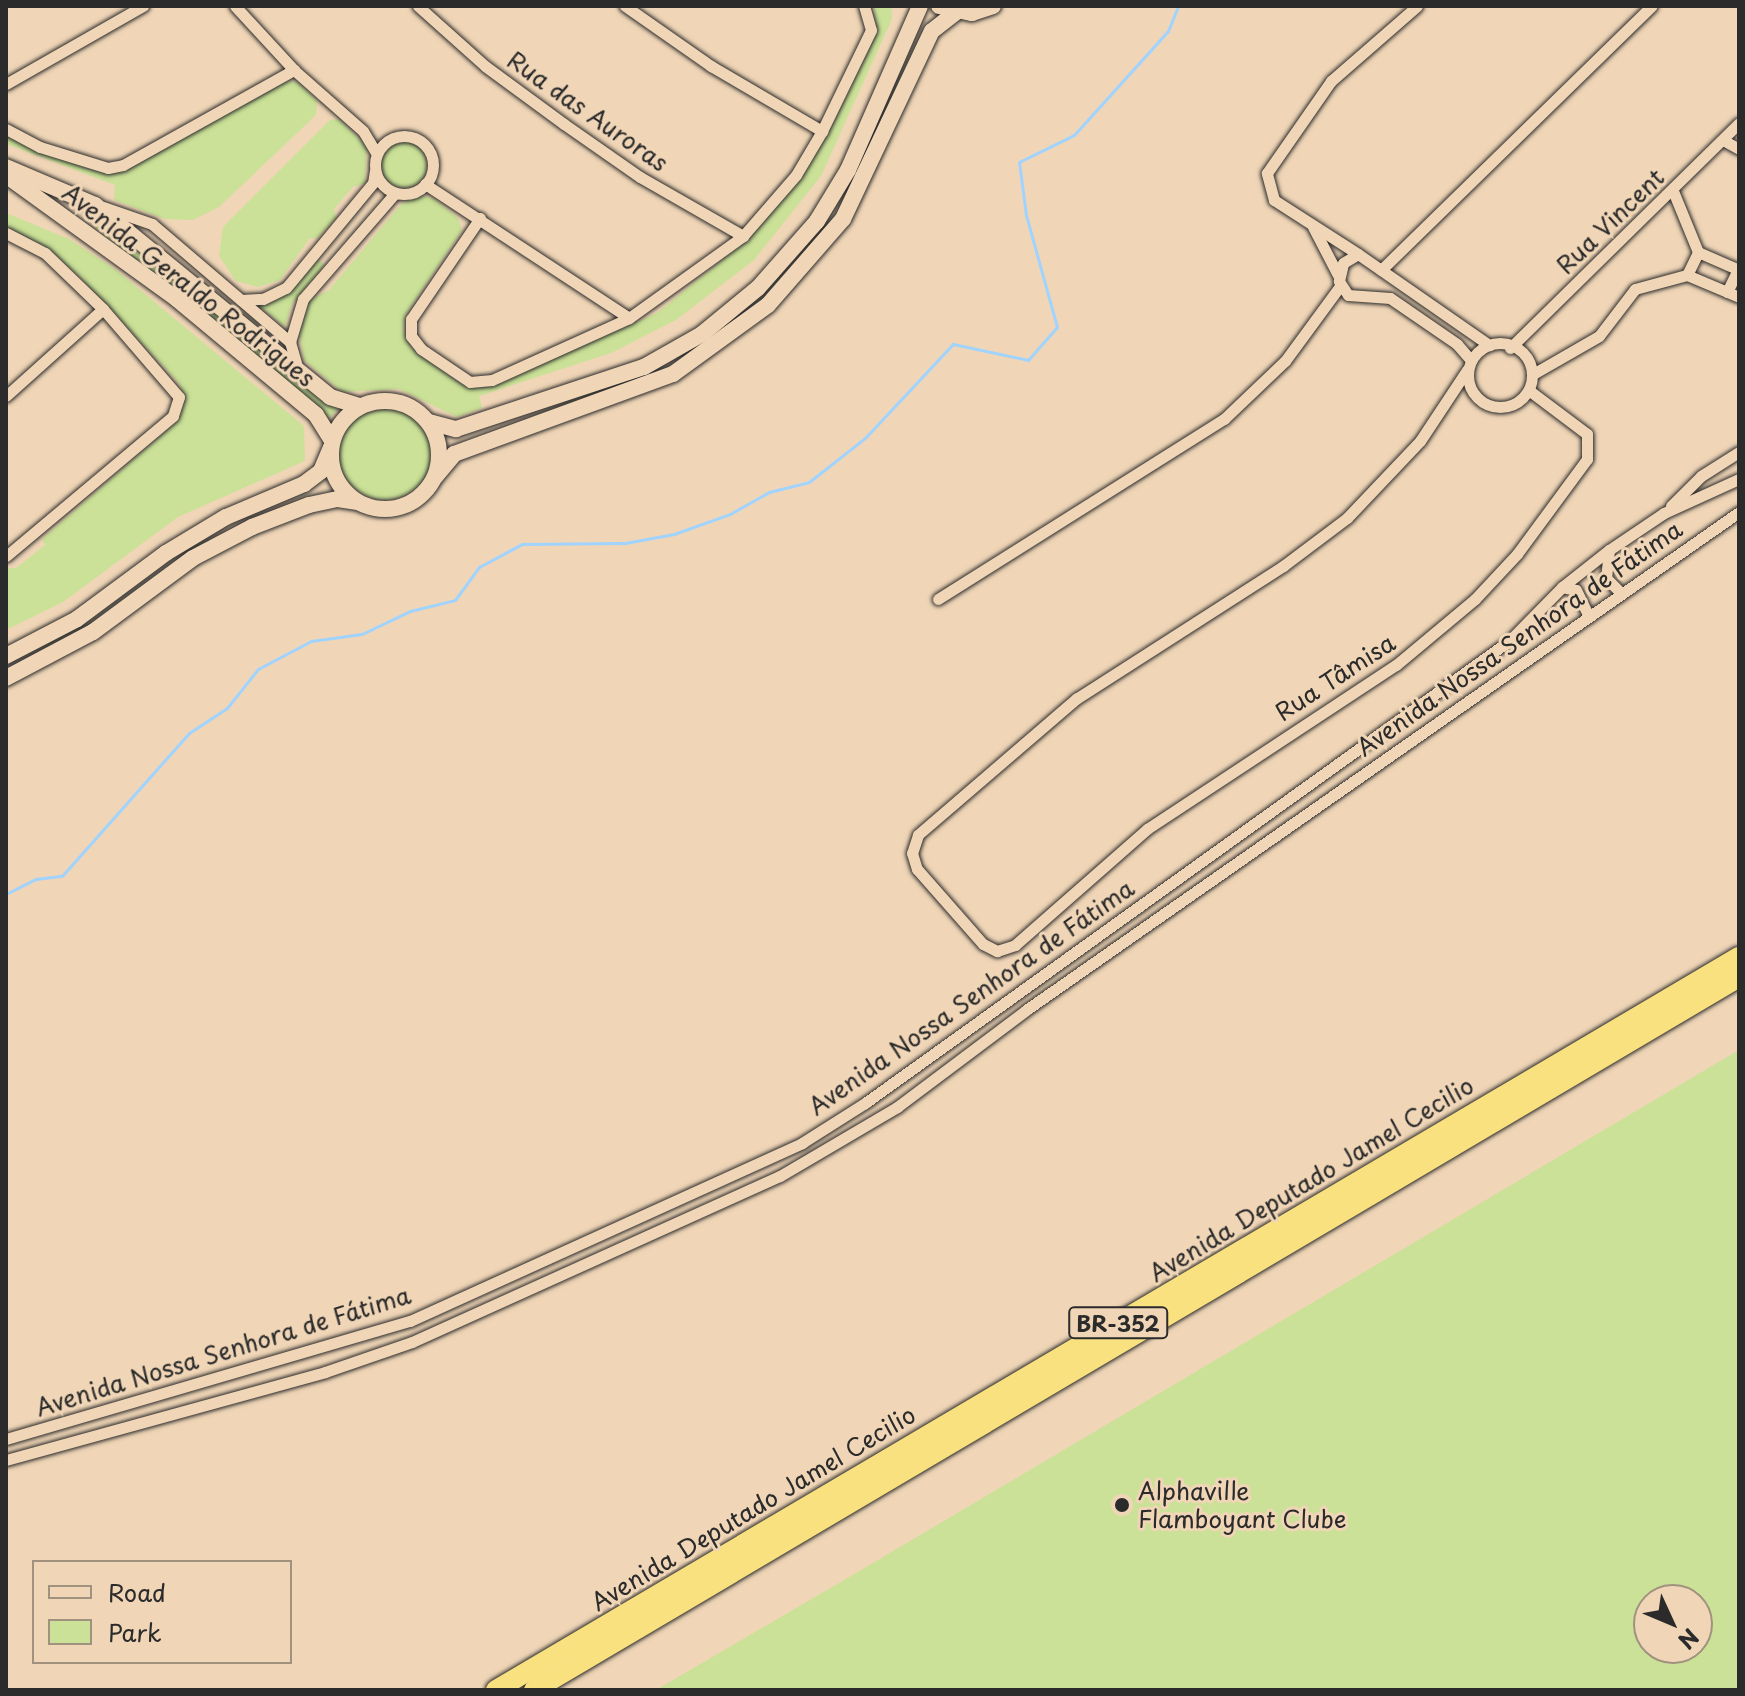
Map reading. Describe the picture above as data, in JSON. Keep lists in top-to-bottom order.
{
  "streets": {
    "highway": ["Avenida Deputado Jamel Cecilio", "BR-352"],
    "street": [
      "Rua das Auroras",
      "Rua Vincent",
      "Avenida Geraldo Rodrigues",
      "Avenida Nossa Senhora de Fátima",
      "Rua Tâmisa"
    ]
  },
  "crossings": [
    ["Rua Vincent", "Rua Tâmisa"]
  ],
  "places": ["Alphaville Flamboyant Clube"],
  "legend": ["Road", "Park"],
  "north": "bottom right"
}
